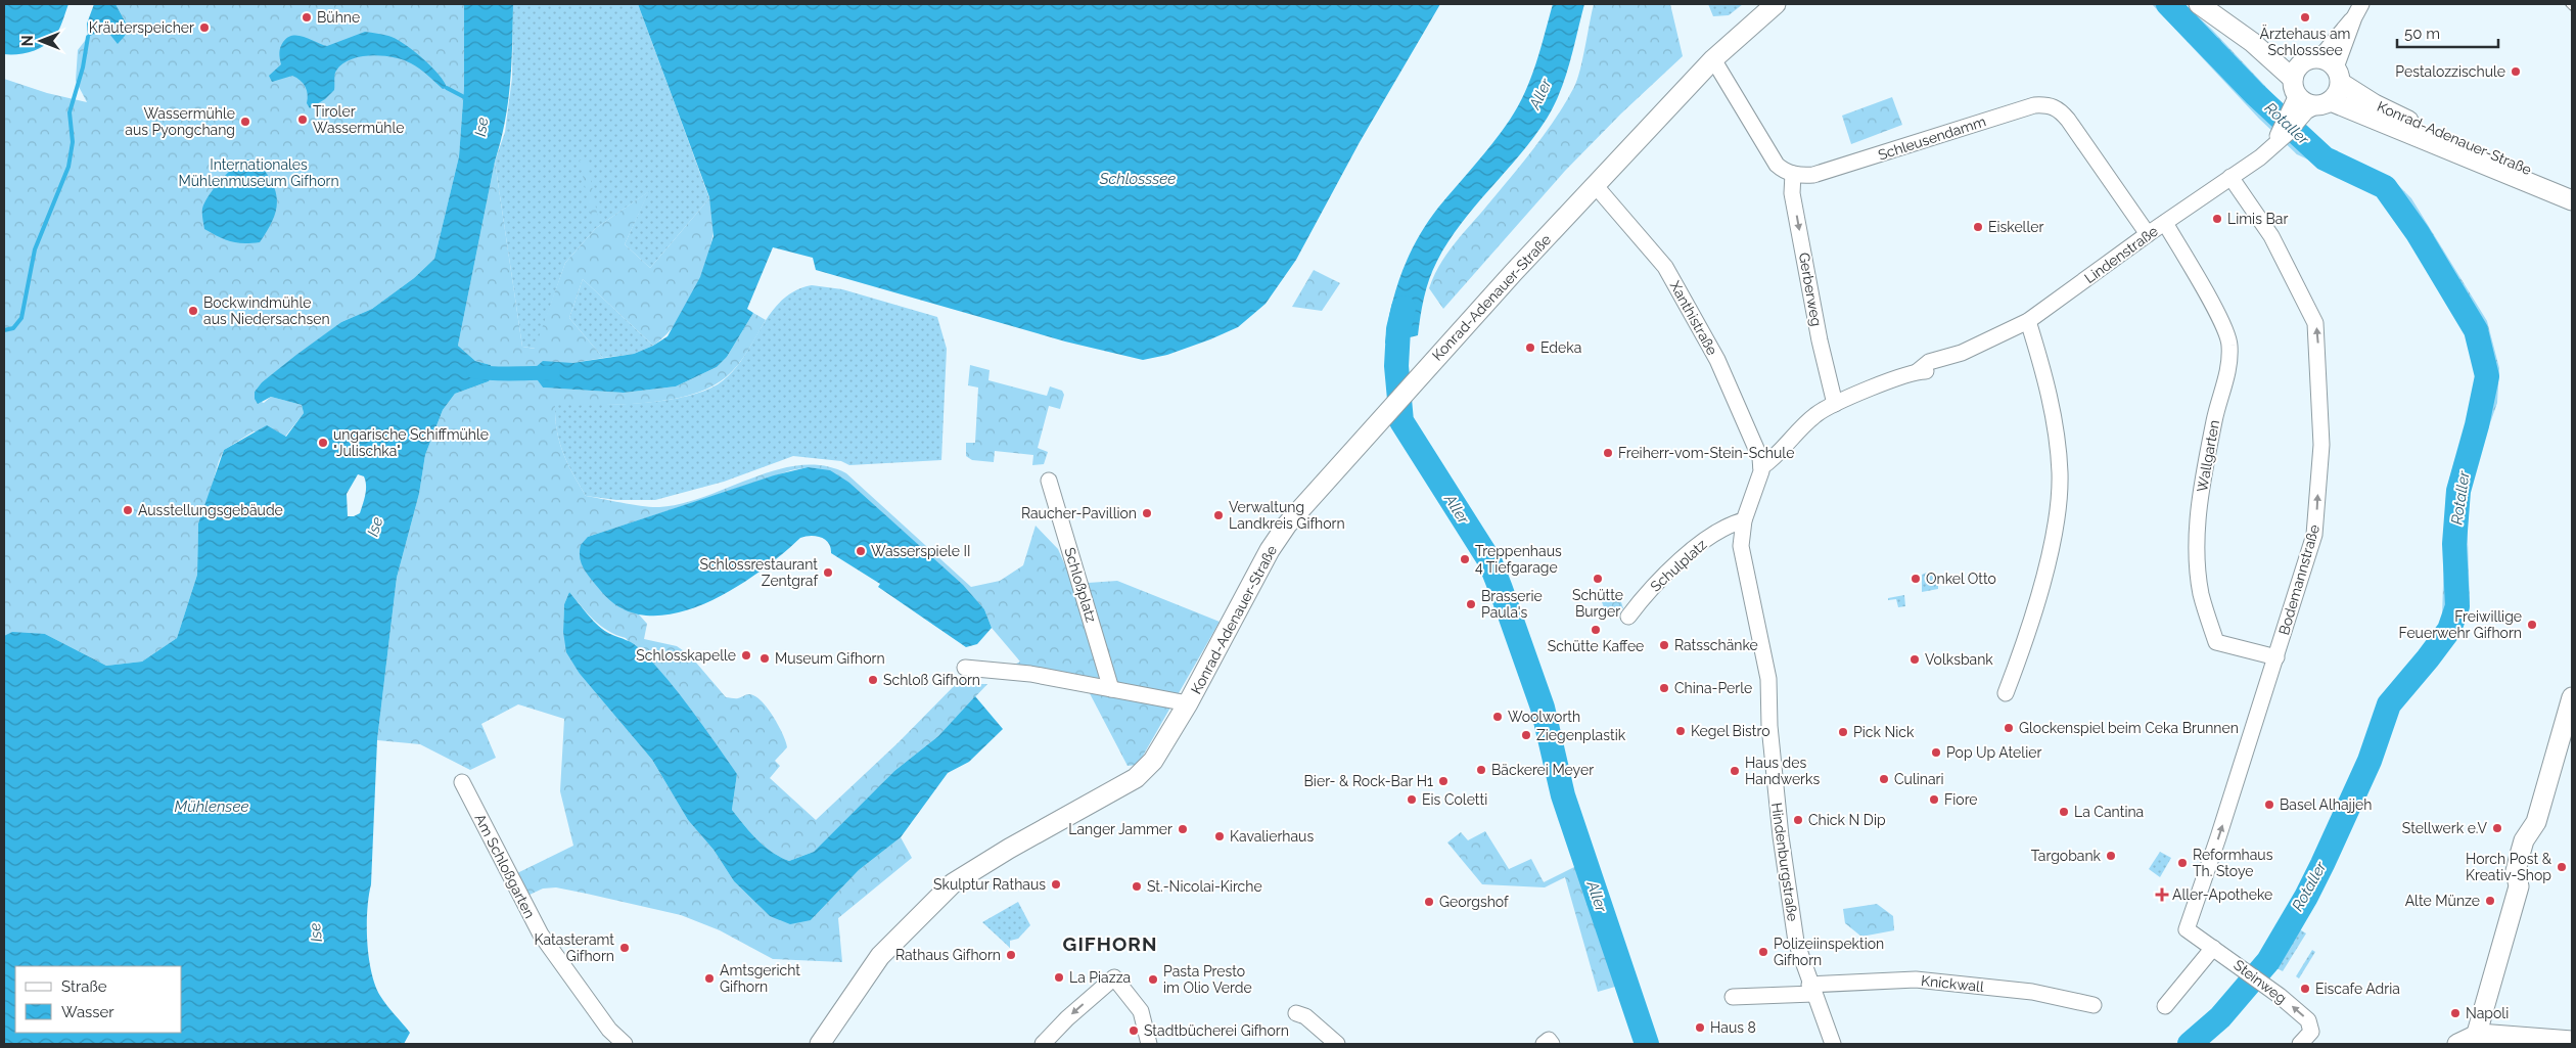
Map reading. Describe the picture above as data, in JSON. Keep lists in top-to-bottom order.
{
  "streets": {
    "street": [
      "Schleusendamm",
      "Konrad-Adenauer-Straße",
      "Lindenstraße",
      "Gerberweg",
      "Xanthistraße",
      "Wallgarten",
      "Schulplatz",
      "Bodemannstraße",
      "Schloßplatz",
      "Hindenburgstraße",
      "Am Schloßgarten",
      "Steinweg",
      "Knickwall"
    ]
  },
  "crossings": [
    ["Schleusendamm", "Lindenstraße"],
    ["Schleusendamm", "Gerberweg"],
    ["Konrad-Adenauer-Straße", "Lindenstraße"],
    ["Konrad-Adenauer-Straße", "Xanthistraße"],
    ["Lindenstraße", "Gerberweg"],
    ["Lindenstraße", "Xanthistraße"],
    ["Lindenstraße", "Wallgarten"],
    ["Lindenstraße", "Bodemannstraße"],
    ["Wallgarten", "Bodemannstraße"],
    ["Schulplatz", "Hindenburgstraße"],
    ["Bodemannstraße", "Steinweg"],
    ["Hindenburgstraße", "Knickwall"]
  ],
  "one_way": ["Gerberweg", "Bodemannstraße", "Steinweg"],
  "districts": ["GIFHORN"],
  "water": [
    "Aller",
    "Rotaller",
    "Ise",
    "Schlosssee",
    "Mühlensee"
  ],
  "parks": ["Internationales Mühlenmuseum Gifhorn"],
  "places": {
    "other": [
      "Bühne",
      "Ärztehaus am Schlosssee",
      "Kräuterspeicher",
      "Pestalozzischule",
      "Tiroler Wassermühle",
      "Wassermühle aus Pyongchang",
      "Limis Bar",
      "Eiskeller",
      "Bockwindmühle aus Niedersachsen",
      "Edeka",
      "ungarische Schiffmühle \"Julischka\"",
      "Freiherr-vom-Stein-Schule",
      "Ausstellungsgebäude",
      "Raucher-Pavillion",
      "Verwaltung Landkreis Gifhorn",
      "Wasserspiele II",
      "Treppenhaus 4 Tiefgarage",
      "Schlossrestaurant Zentgraf",
      "Schütte Burger",
      "Onkel Otto",
      "Brasserie Paula's",
      "Freiwillige Feuerwehr Gifhorn",
      "Schütte Kaffee",
      "Ratsschänke",
      "Schlosskapelle",
      "Museum Gifhorn",
      "Volksbank",
      "Schloß Gifhorn",
      "China-Perle",
      "Woolworth",
      "Glockenspiel beim Ceka Brunnen",
      "Kegel Bistro",
      "Pick Nick",
      "Ziegenplastik",
      "Pop Up Atelier",
      "Bäckerei Meyer",
      "Haus des Handwerks",
      "Culinari",
      "Bier- & Rock-Bar H1",
      "Eis Coletti",
      "Fiore",
      "Basel Alhajjeh",
      "La Cantina",
      "Chick N Dip",
      "Stellwerk e.V",
      "Langer Jammer",
      "Kavalierhaus",
      "Targobank",
      "Reformhaus Th. Stoye",
      "Horch Post & Kreativ-Shop",
      "Skulptur Rathaus",
      "St.-Nicolai-Kirche",
      "Alte Münze",
      "Georgshof",
      "Katasteramt Gifhorn",
      "Polizeiinspektion Gifhorn",
      "Rathaus Gifhorn",
      "La Piazza",
      "Amtsgericht Gifhorn",
      "Pasta Presto im Olio Verde",
      "Eiscafe Adria",
      "Napoli",
      "Haus 8",
      "Stadtbücherei Gifhorn"
    ],
    "health": ["Aller-Apotheke"]
  },
  "legend": ["Straße", "Wasser"],
  "scale_bar": "50 m",
  "north": "left"
}
